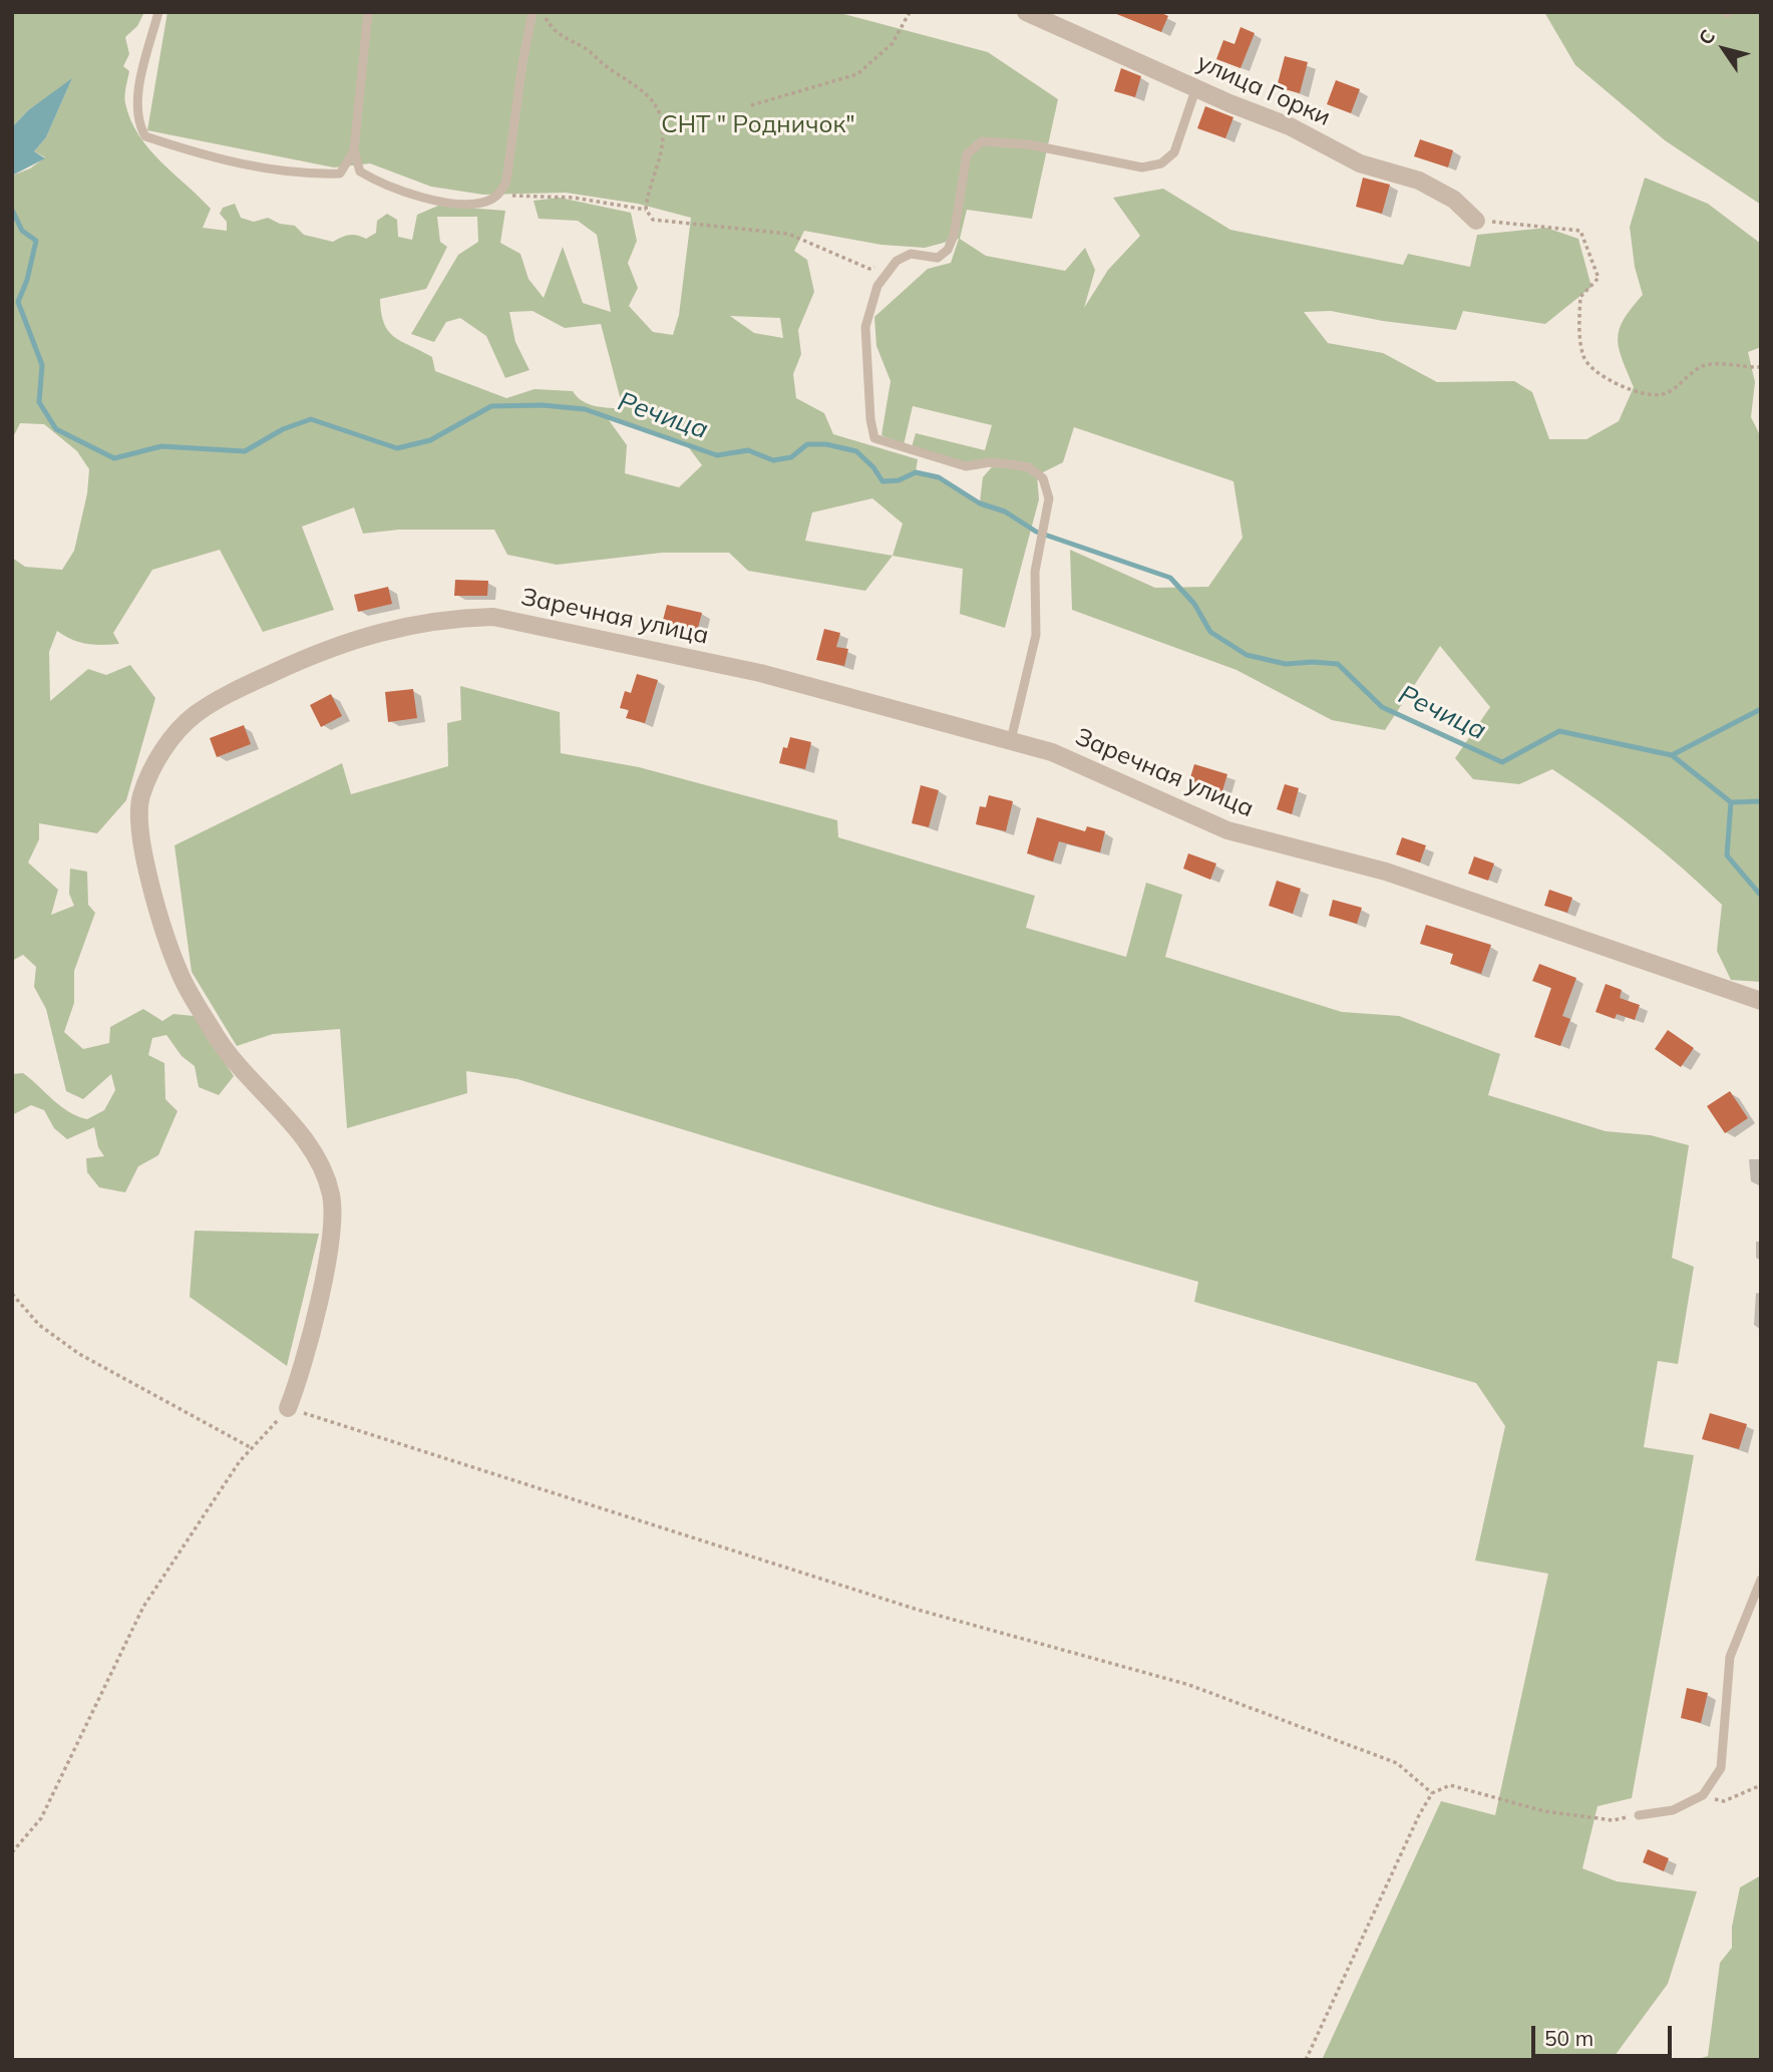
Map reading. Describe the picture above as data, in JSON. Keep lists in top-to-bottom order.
{
  "streets": {
    "street": ["улица Горки", "Заречная улица"]
  },
  "water": ["Речица"],
  "parks": ["СНТ \" Родничок\""],
  "scale_bar": "50 m",
  "north": "top left"
}
